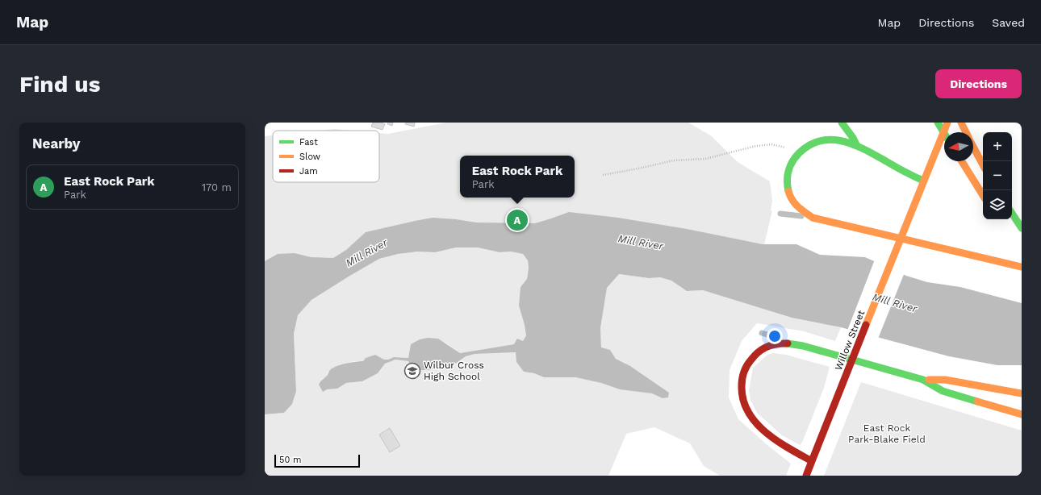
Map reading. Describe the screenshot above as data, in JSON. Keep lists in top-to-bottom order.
{
  "streets": {
    "main road": ["Willow Street"]
  },
  "water": ["Mill River"],
  "parks": ["East Rock Park-Blake Field"],
  "places": {
    "school or university": ["Wilbur Cross High School"]
  },
  "legend": ["Fast", "Slow", "Jam"],
  "scale_bar": "50 m",
  "north": "left",
  "page": {
    "header": "Map",
    "nav": ["Map", "Directions", "Saved"],
    "buttons": "Directions",
    "title": "Find us",
    "heading": "Nearby",
    "map_buttons": ["+", "−"],
    "popup": ["East Rock Park", "Park"],
    "list": [
      {
        "mark": "A",
        "name": "East Rock Park",
        "note": "Park",
        "value": "170 m"
      }
    ],
    "pins": "A",
    "scale": "50 m"
  }
}
